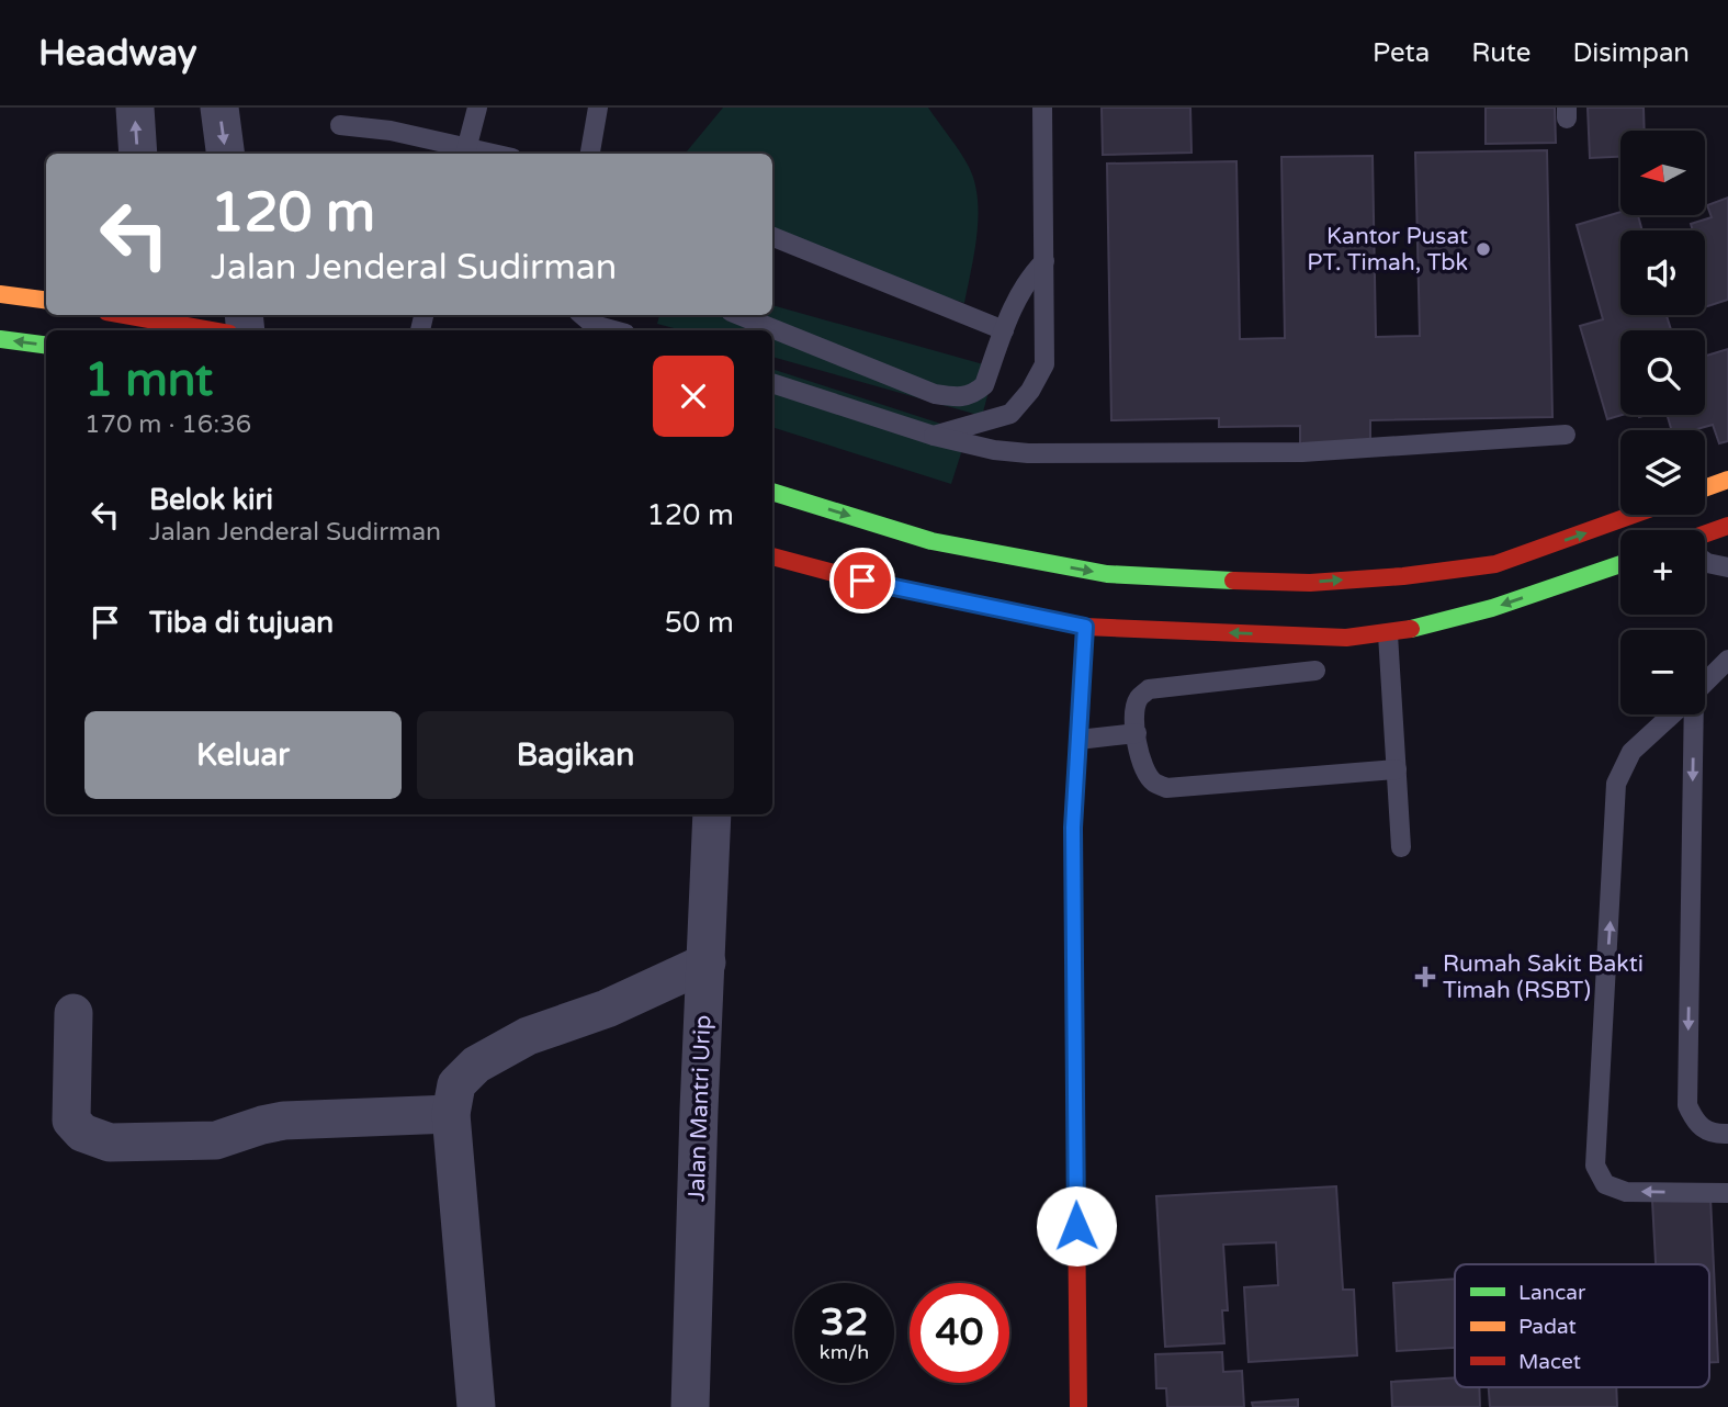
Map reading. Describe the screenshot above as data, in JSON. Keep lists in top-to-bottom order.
{
  "streets": {
    "street": ["Jalan Mantri Urip"]
  },
  "places": {
    "other": ["Kantor Pusat PT. Timah, Tbk"],
    "health": ["Rumah Sakit Bakti Timah (RSBT)"]
  },
  "legend": ["Lancar", "Padat", "Macet"],
  "north": "left",
  "page": {
    "header": "Headway",
    "nav": ["Peta", "Rute", "Disimpan"],
    "map_buttons": ["+", "−"],
    "turn": ["120 m", "Jalan Jenderal Sudirman"],
    "heading": ["1 mnt", "170 m · 16:36"],
    "list": [
      {
        "name": "Belok kiri",
        "note": "Jalan Jenderal Sudirman",
        "value": "120 m"
      },
      {
        "name": "Tiba di tujuan",
        "value": "50 m"
      }
    ],
    "buttons": ["Keluar", "Bagikan"],
    "speed": "32 km/h",
    "limit": "40"
  }
}
